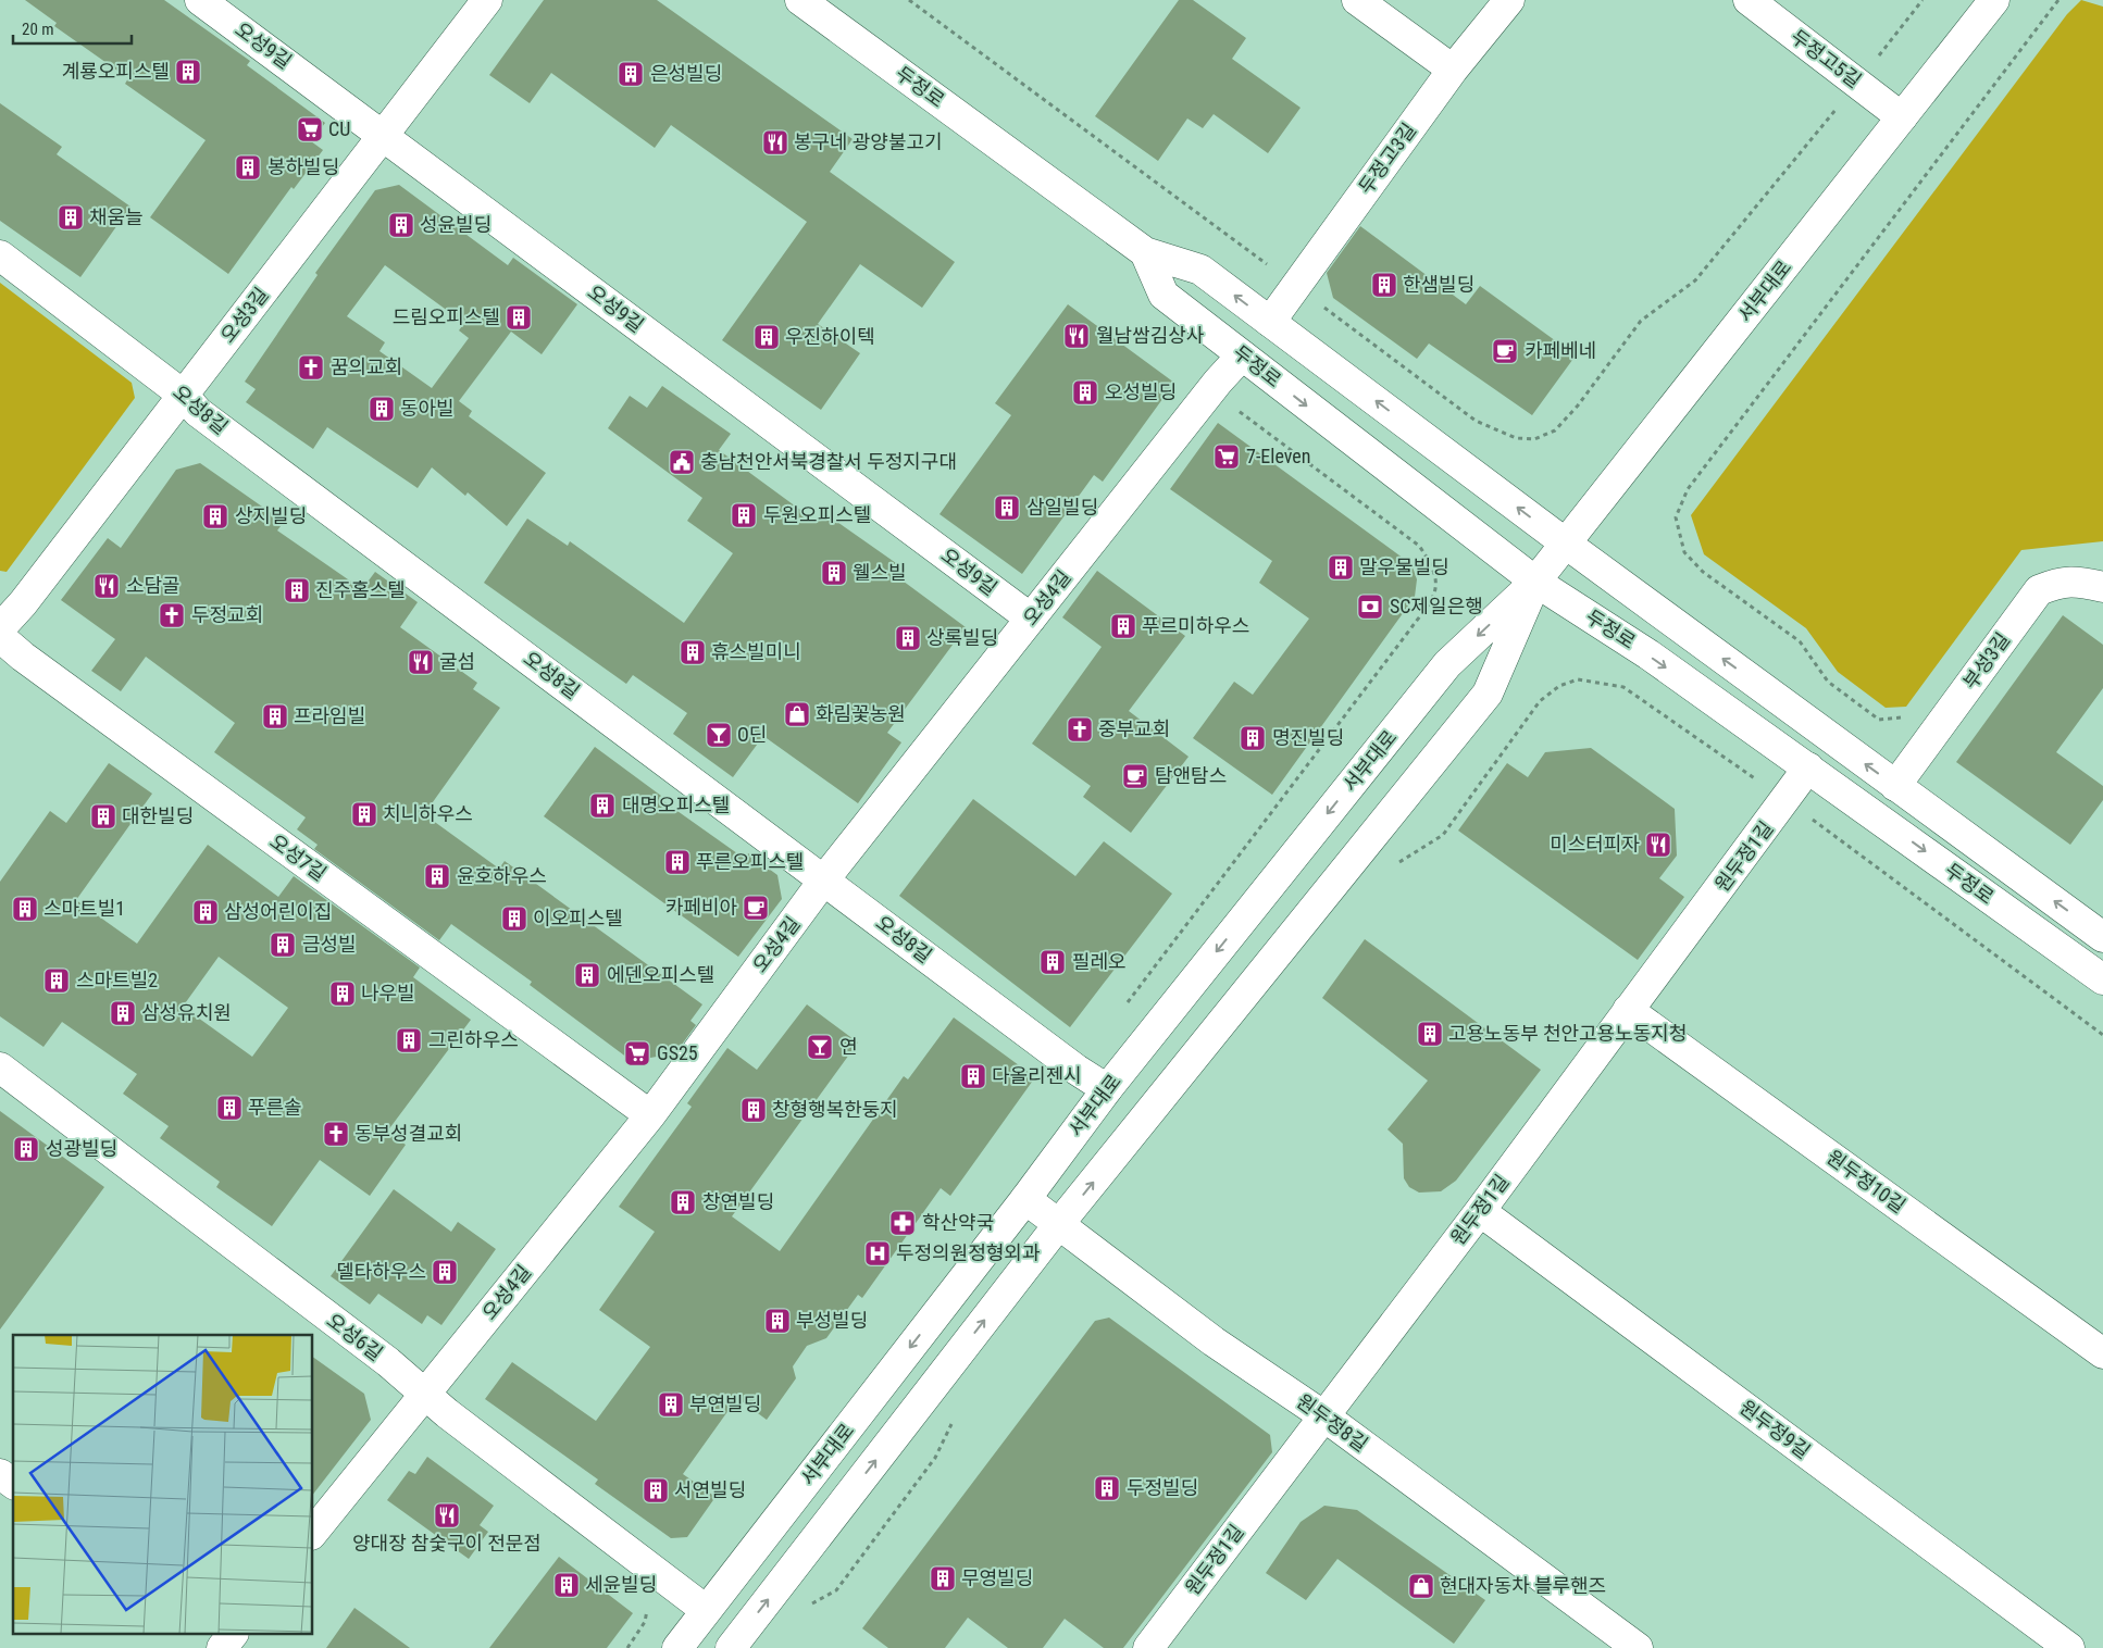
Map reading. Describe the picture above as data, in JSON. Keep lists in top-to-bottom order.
{
  "streets": {
    "street": [
      "오성9길",
      "두정고5길",
      "두정로",
      "두정고3길",
      "서부대로",
      "오성3길",
      "오성8길",
      "오성4길",
      "부성3길",
      "원두정1길",
      "오성7길",
      "원두정10길",
      "오성6길",
      "원두정8길",
      "원두정9길"
    ]
  },
  "crossings": [
    ["오성9길", "오성3길"],
    ["오성9길", "오성4길"],
    ["두정고5길", "서부대로"],
    ["두정로", "두정고3길"],
    ["두정로", "서부대로"],
    ["두정로", "오성4길"],
    ["두정로", "부성3길"],
    ["두정로", "원두정1길"],
    ["서부대로", "오성8길"],
    ["서부대로", "오성6길"],
    ["서부대로", "원두정8길"],
    ["오성3길", "오성8길"],
    ["오성8길", "오성4길"],
    ["오성4길", "오성7길"],
    ["오성4길", "오성6길"],
    ["원두정1길", "원두정10길"],
    ["원두정1길", "원두정8길"],
    ["원두정1길", "원두정9길"]
  ],
  "places": {
    "building": [
      "계룡오피스텔",
      "은성빌딩",
      "봉하빌딩",
      "채움늘",
      "성윤빌딩",
      "한샘빌딩",
      "드림오피스텔",
      "우진하이텍",
      "오성빌딩",
      "동아빌",
      "삼일빌딩",
      "두원오피스텔",
      "상지빌딩",
      "말우물빌딩",
      "웰스빌",
      "진주홈스텔",
      "푸르미하우스",
      "상록빌딩",
      "휴스빌미니",
      "프라임빌",
      "명진빌딩",
      "대명오피스텔",
      "치니하우스",
      "대한빌딩",
      "푸른오피스텔",
      "윤호하우스",
      "스마트빌1",
      "삼성어린이집",
      "이오피스텔",
      "금성빌",
      "필레오",
      "에덴오피스텔",
      "스마트빌2",
      "나우빌",
      "삼성유치원",
      "고용노동부 천안고용노동지청",
      "그린하우스",
      "다올리젠시",
      "푸른솔",
      "창형행복한둥지",
      "성광빌딩",
      "창연빌딩",
      "델타하우스",
      "부성빌딩",
      "부연빌딩",
      "두정빌딩",
      "서연빌딩",
      "무영빌딩",
      "세윤빌딩"
    ],
    "supermarket": ["CU", "7-Eleven", "GS25"],
    "restaurant": [
      "봉구네 광양불고기",
      "월남쌈김상사",
      "소담골",
      "굴섬",
      "미스터피자",
      "양대장 참숯구이 전문점"
    ],
    "cafe": ["카페베네", "탐앤탐스", "카페비아"],
    "church": [
      "꿈의교회",
      "두정교회",
      "중부교회",
      "동부성결교회"
    ],
    "public building": ["충남천안서북경찰서 두정지구대"],
    "bank": ["SC제일은행"],
    "shop": ["화림꽃농원", "현대자동차 블루핸즈"],
    "bar": ["O딘", "연"],
    "pharmacy": ["학산약국"],
    "hospital": ["두정의원정형외과"]
  },
  "scale_bar": "20 m"
}
